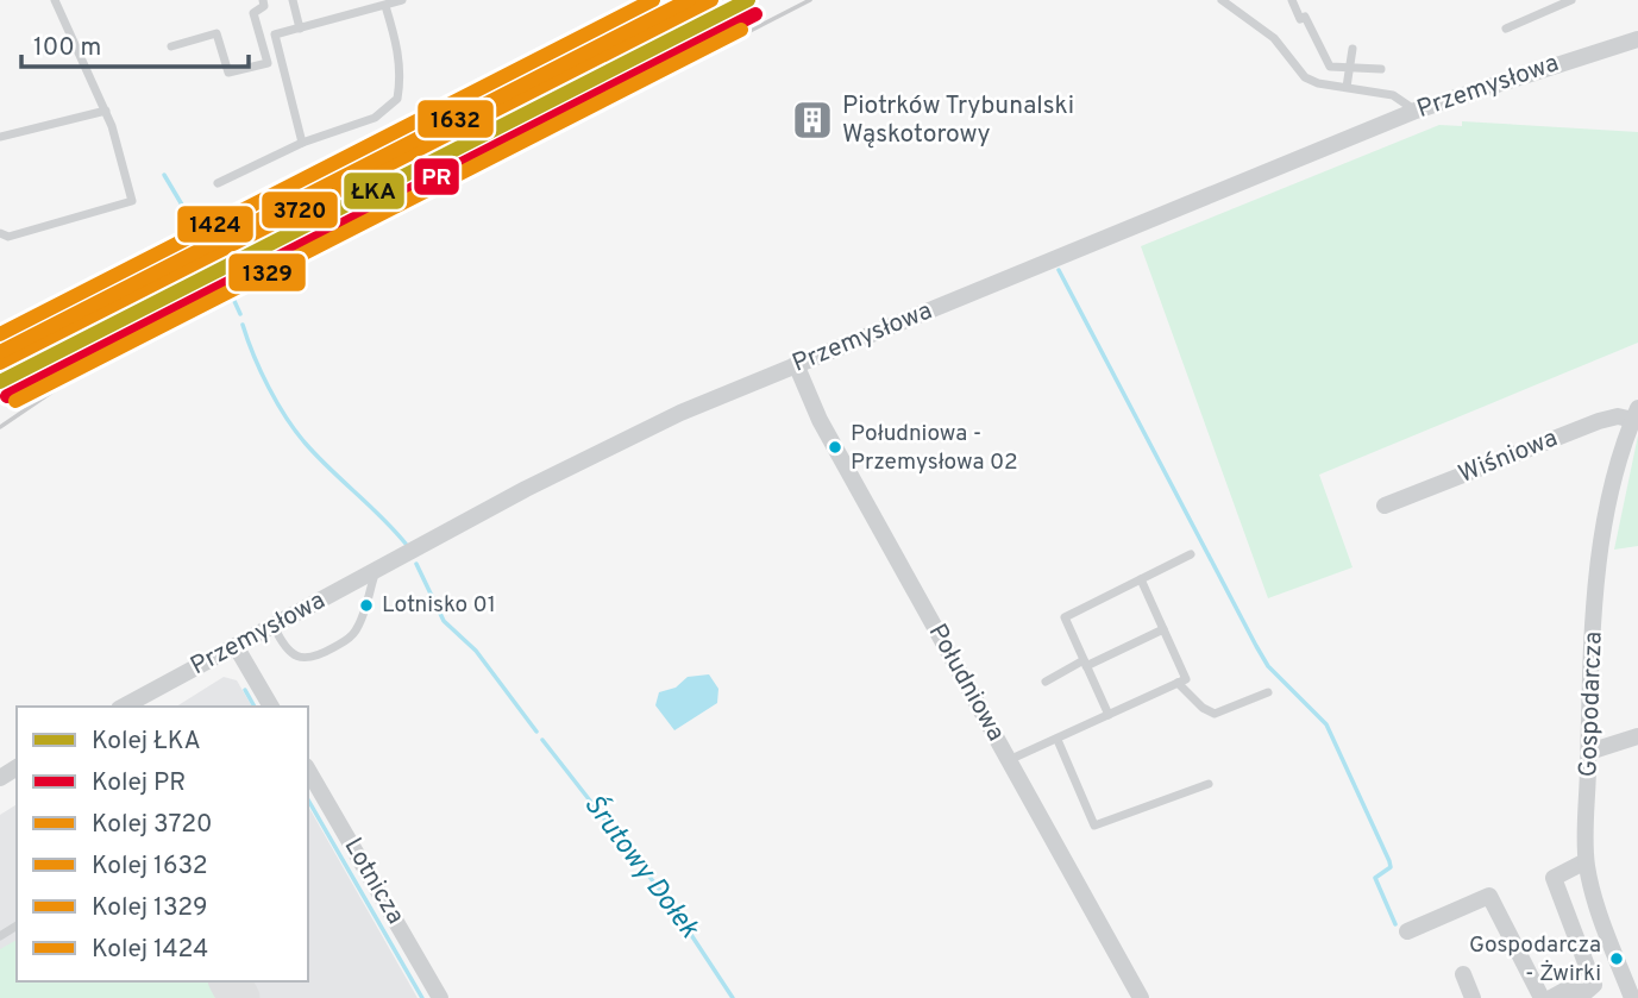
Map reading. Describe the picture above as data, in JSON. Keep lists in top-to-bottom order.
{
  "streets": {
    "street": [
      "Przemysłowa",
      "Wiśniowa",
      "Południowa",
      "Gospodarcza",
      "Lotnicza"
    ]
  },
  "crossings": [
    ["Przemysłowa", "Południowa"],
    ["Wiśniowa", "Gospodarcza"]
  ],
  "water": ["Śrutowy Dołek"],
  "places": {
    "building": ["Piotrków Trybunalski Wąskotorowy"],
    "other": ["Południowa - Przemysłowa 02", "Lotnisko 01", "Gospodarcza - Żwirki"]
  },
  "lines": [
    "rail line ŁKA",
    "rail line 3720",
    "rail line 1632",
    "rail line 1424",
    "rail line PR",
    "rail line 1329"
  ],
  "legend": [
    "Kolej ŁKA",
    "Kolej PR",
    "Kolej 3720",
    "Kolej 1632",
    "Kolej 1329",
    "Kolej 1424"
  ],
  "scale_bar": "100 m"
}
